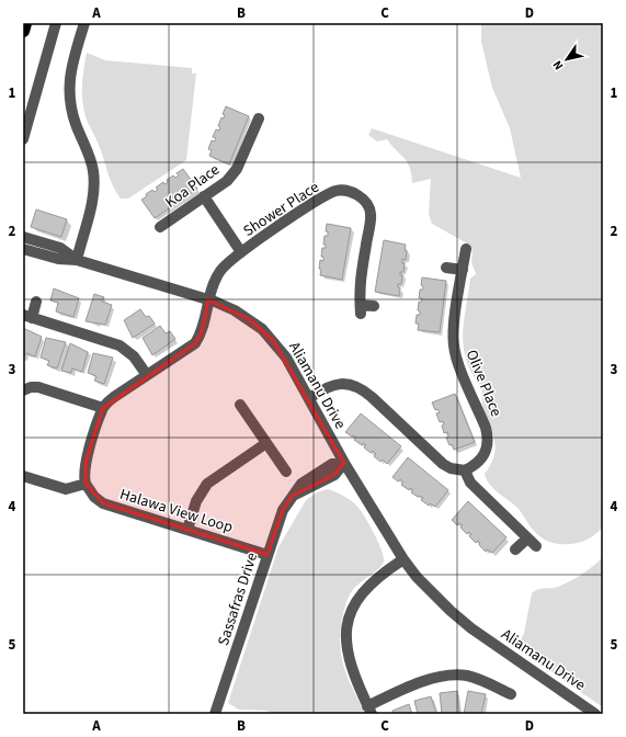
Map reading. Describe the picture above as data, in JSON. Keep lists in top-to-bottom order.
{
  "streets": {
    "street": [
      "Koa Place",
      "Shower Place",
      "Olive Place",
      "Aliamanu Drive",
      "Halawa View Loop",
      "Sassafras Drive"
    ]
  },
  "crossings": [
    ["Shower Place", "Aliamanu Drive"],
    ["Aliamanu Drive", "Sassafras Drive"],
    ["Halawa View Loop", "Sassafras Drive"]
  ],
  "north": "bottom left",
  "grid": {
    "columns": [
      "A",
      "B",
      "C",
      "D"
    ],
    "rows": [
      "1",
      "2",
      "3",
      "4",
      "5"
    ]
  }
}
